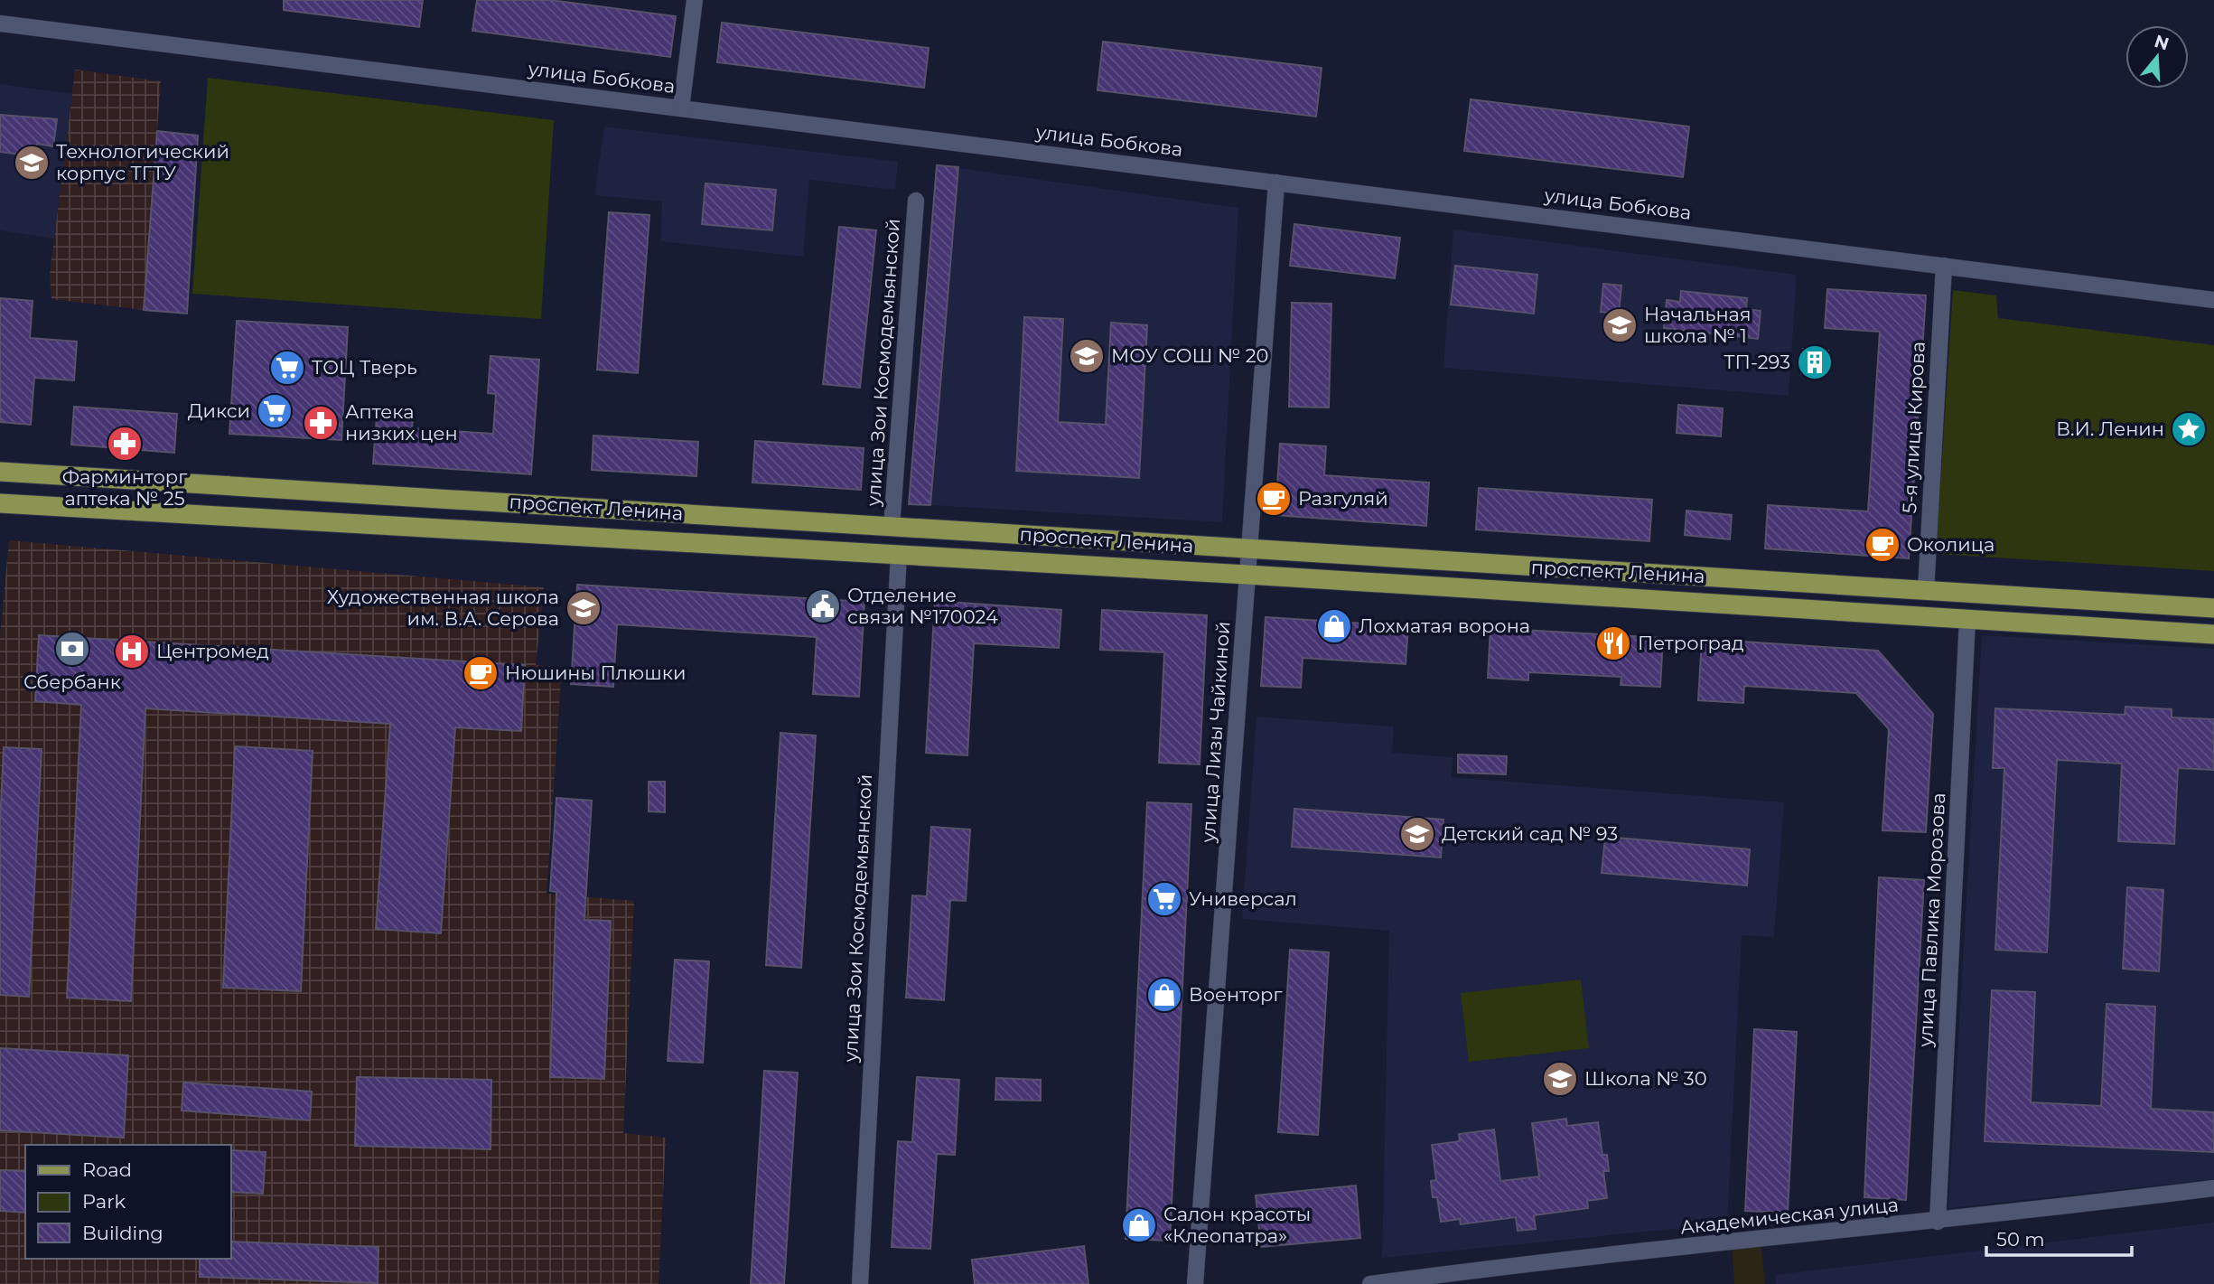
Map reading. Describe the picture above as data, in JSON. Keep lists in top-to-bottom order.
{
  "streets": {
    "main road": ["проспект Ленина"],
    "street": [
      "улица Бобкова",
      "улица Зои Космодемьянской",
      "5-я улица Кирова",
      "улица Лизы Чайкиной",
      "улица Павлика Морозова",
      "Академическая улица"
    ]
  },
  "crossings": [
    ["улица Бобкова", "5-я улица Кирова"],
    ["улица Бобкова", "улица Лизы Чайкиной"],
    ["улица Зои Космодемьянской", "проспект Ленина"],
    ["5-я улица Кирова", "проспект Ленина"],
    ["проспект Ленина", "улица Лизы Чайкиной"],
    ["проспект Ленина", "улица Павлика Морозова"],
    ["улица Павлика Морозова", "Академическая улица"]
  ],
  "places": {
    "school or university": [
      "Технологический корпус ТГТУ",
      "Начальная школа № 1",
      "МОУ СОШ № 20",
      "Художественная школа им. В.А. Серова",
      "Детский сад № 93",
      "Школа № 30"
    ],
    "building": ["ТП-293"],
    "supermarket": ["ТОЦ Тверь", "Дикси", "Универсал"],
    "pharmacy": ["Аптека низких цен", "Фарминторг аптека № 25"],
    "place": ["В.И. Ленин"],
    "cafe": ["Разгуляй", "Околица", "Нюшины Плюшки"],
    "public building": ["Отделение связи №170024"],
    "shop": ["Лохматая ворона", "Военторг", "Салон красоты «Клеопатра»"],
    "restaurant": ["Петроград"],
    "bank": ["Сбербанк"],
    "hospital": ["Центромед"]
  },
  "legend": ["Road", "Park", "Building"],
  "scale_bar": "50 m",
  "north": "top"
}
